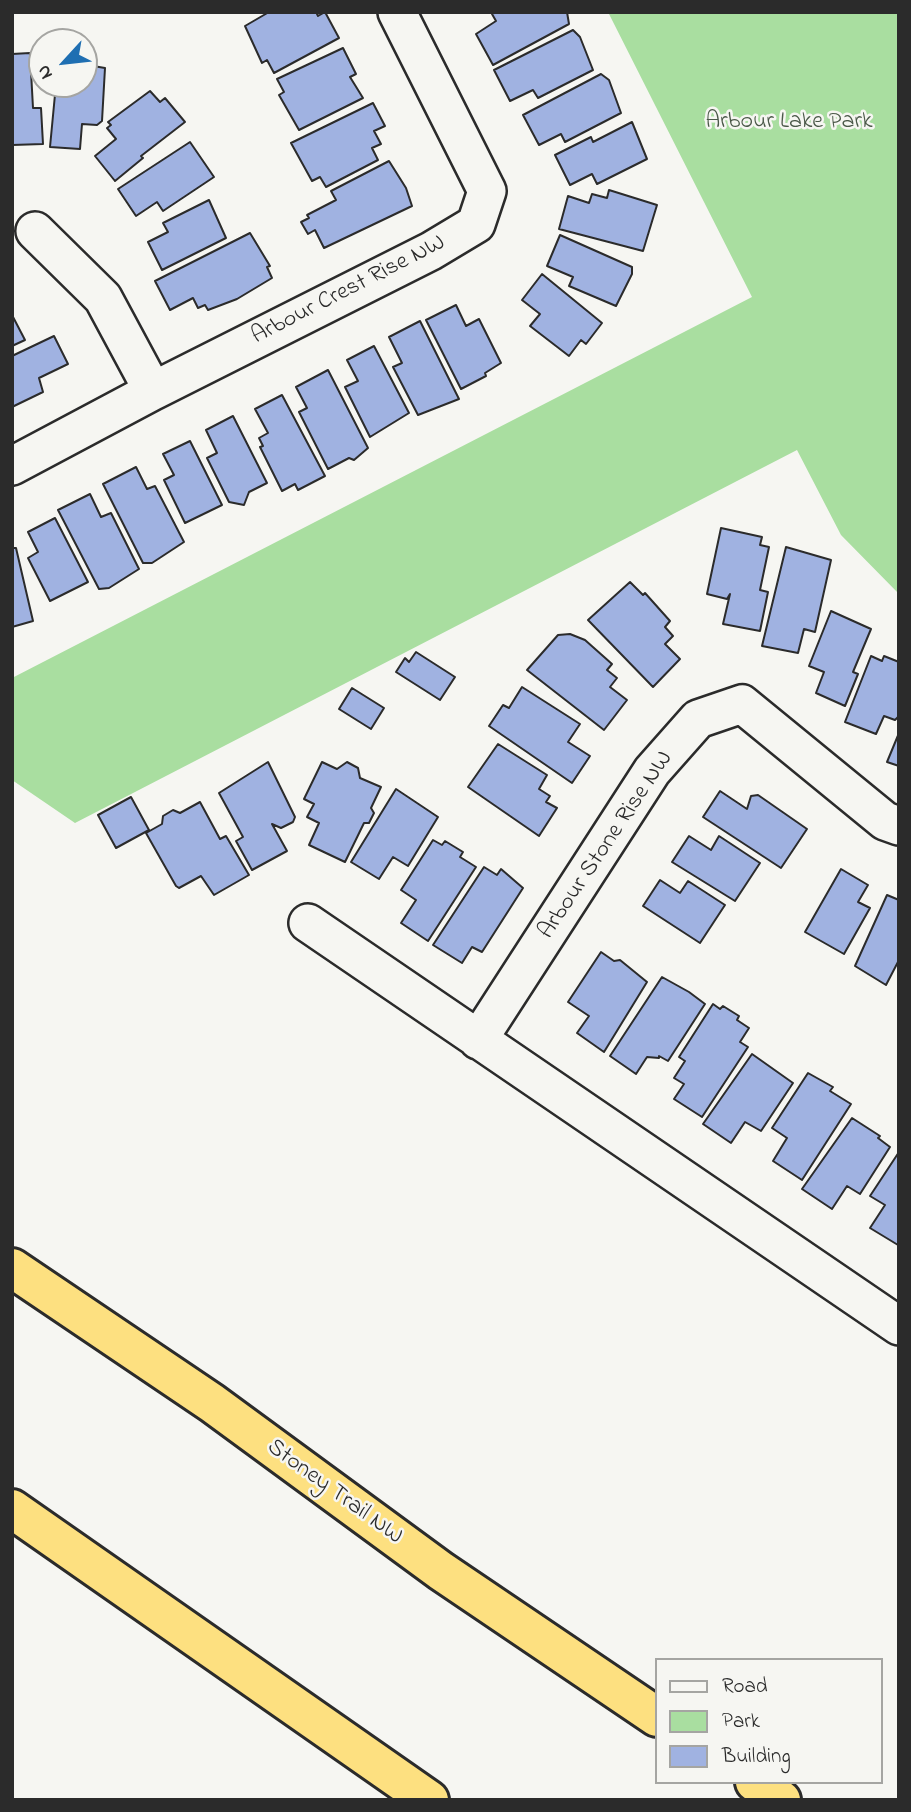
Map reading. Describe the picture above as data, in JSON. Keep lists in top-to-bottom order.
{
  "streets": {
    "highway": ["Stoney Trail NW"],
    "street": ["Arbour Crest Rise NW", "Arbour Stone Rise NW"]
  },
  "parks": ["Arbour Lake Park"],
  "legend": ["Road", "Park", "Building"],
  "north": "bottom left"
}
